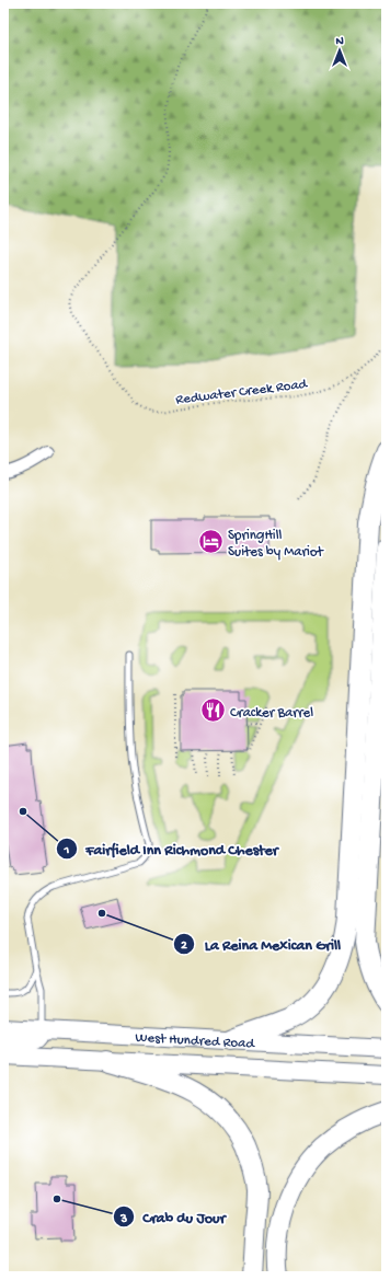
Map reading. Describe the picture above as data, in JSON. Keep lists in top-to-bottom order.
{
  "streets": {
    "main road": ["West Hundred Road"],
    "path": ["Redwater Creek Road"]
  },
  "places": {
    "hotel": ["SpringHill Suites by Mariot"],
    "restaurant": ["Cracker Barrel"],
    "other": ["Fairfield Inn Richmond Chester", "La Reina Mexican Grill", "Crab du Jour"]
  },
  "north": "top"
}
